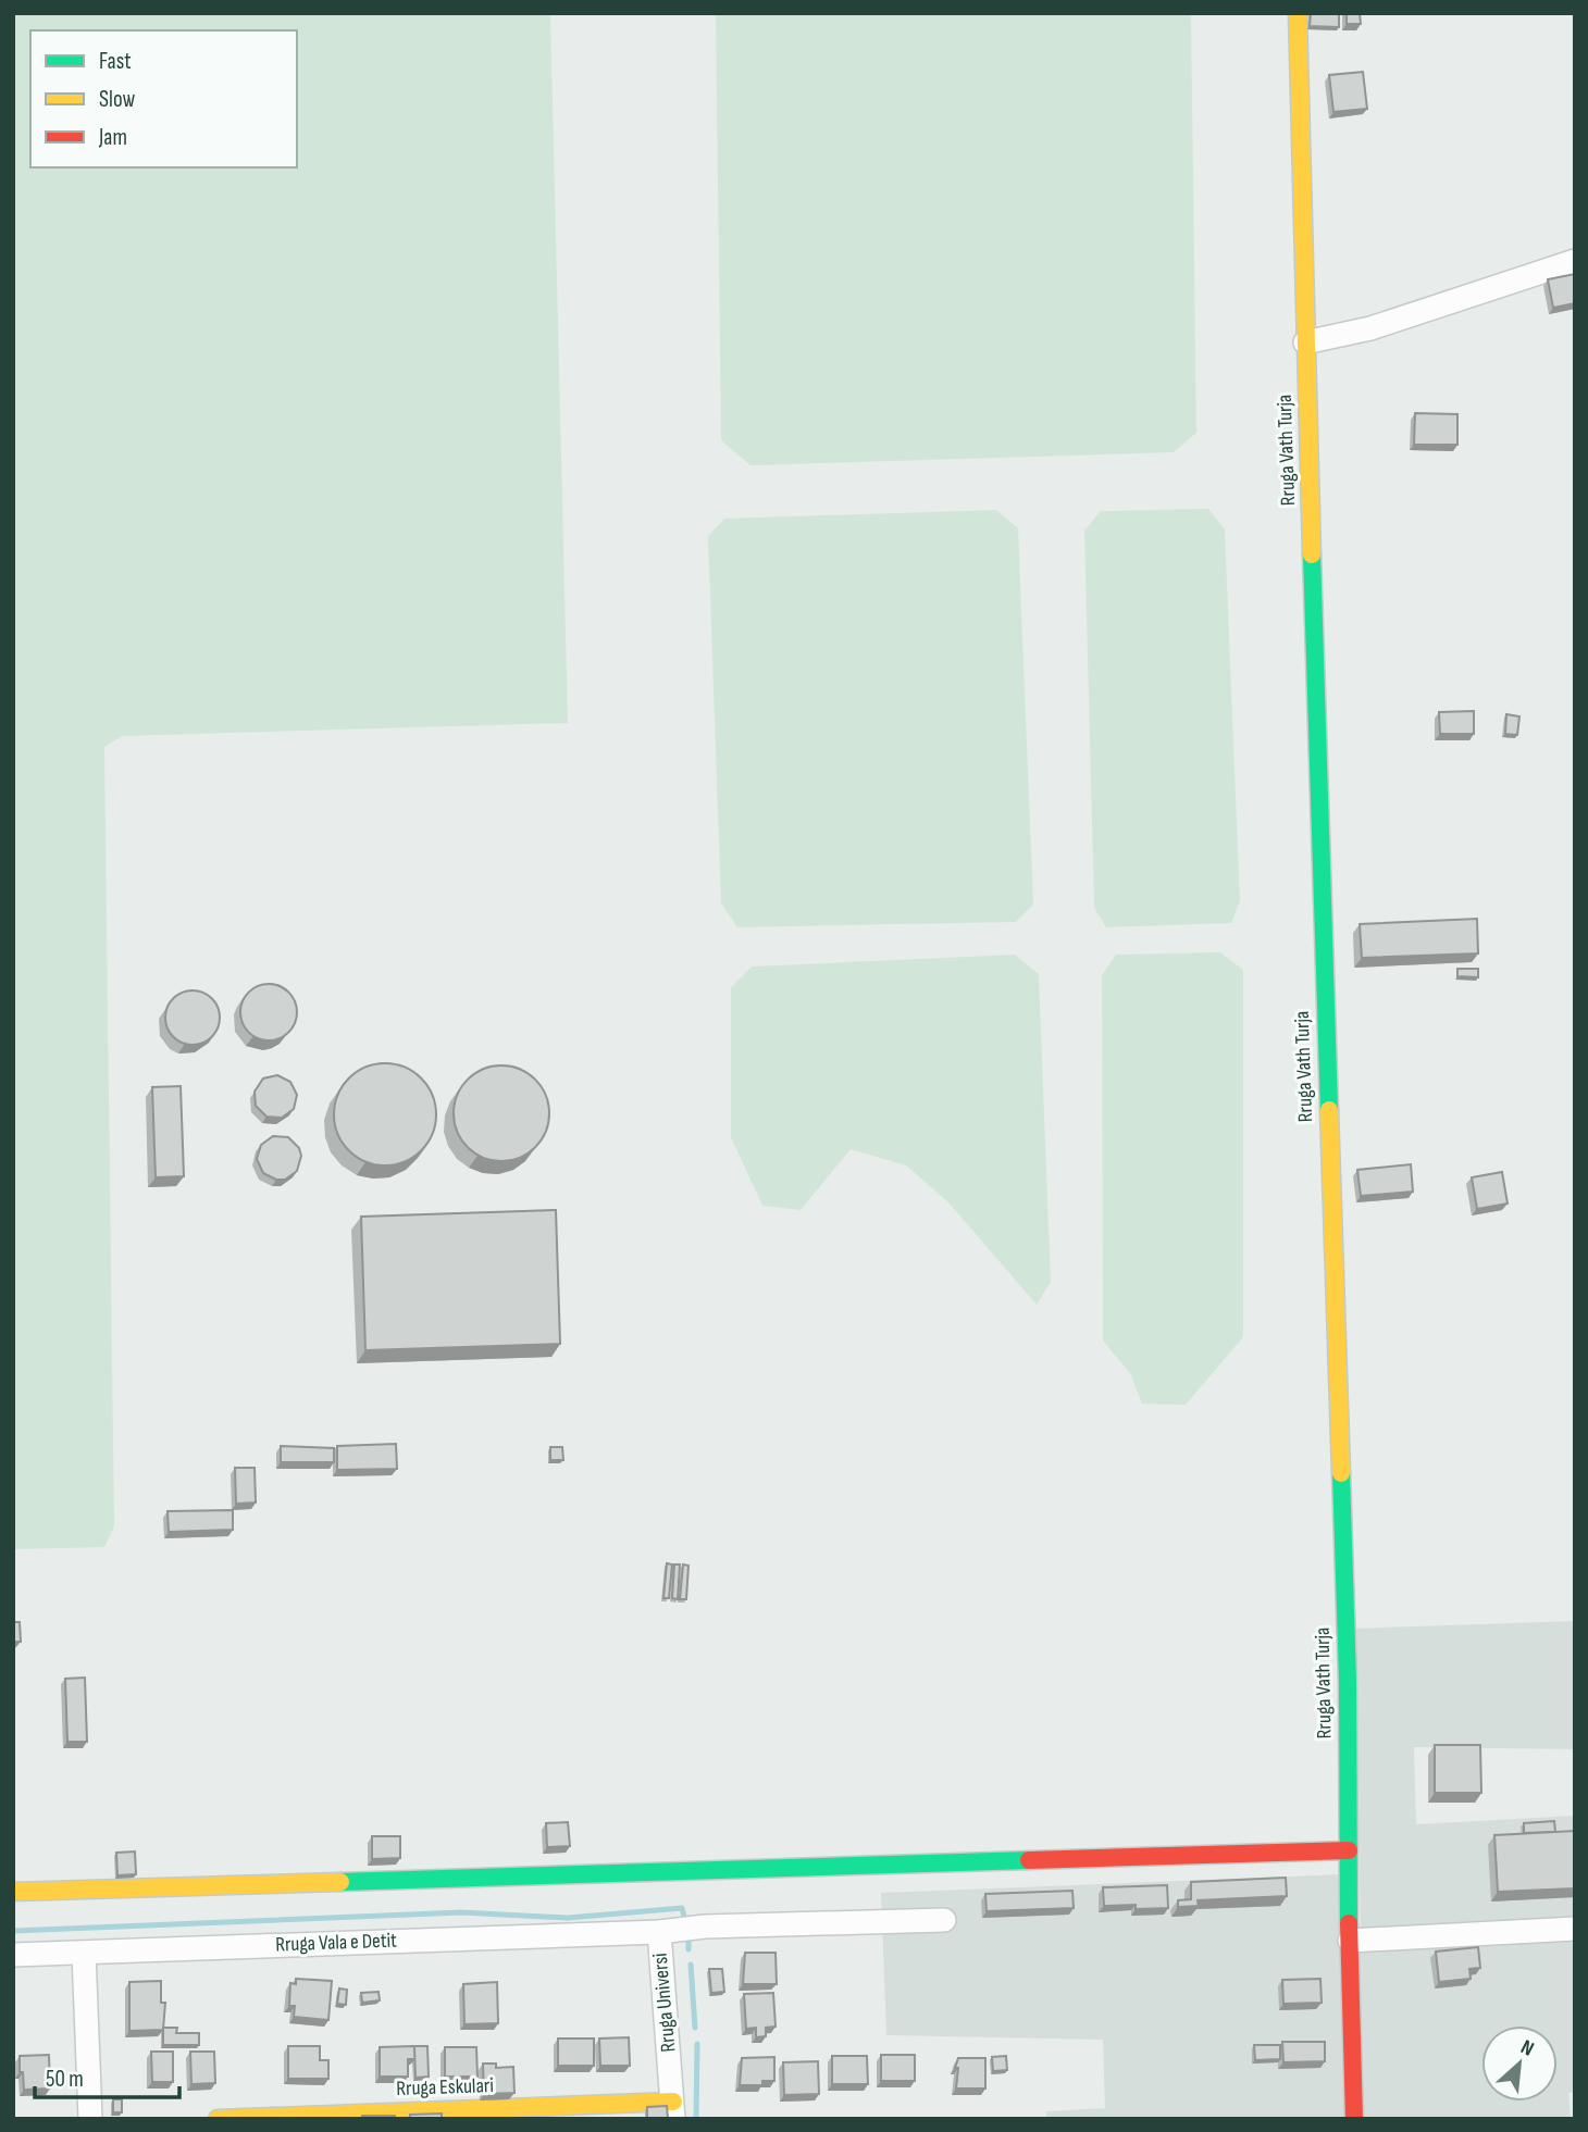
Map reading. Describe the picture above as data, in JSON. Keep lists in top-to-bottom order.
{
  "streets": {
    "street": [
      "Rruga Vath Turja",
      "Rruga Vala e Detit",
      "Rruga Universi",
      "Rruga Eskulari"
    ]
  },
  "crossings": [
    ["Rruga Vala e Detit", "Rruga Universi"],
    ["Rruga Universi", "Rruga Eskulari"]
  ],
  "legend": ["Fast", "Slow", "Jam"],
  "scale_bar": "50 m",
  "north": "top right"
}
